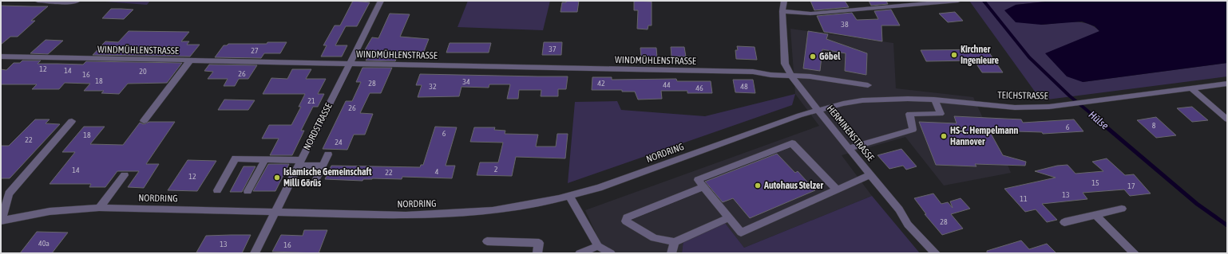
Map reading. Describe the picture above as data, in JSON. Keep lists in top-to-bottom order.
{
  "streets": {
    "street": [
      "WINDMÜHLENSTRASSE",
      "TEICHSTRASSE",
      "NORDSTRASSE",
      "HERMINENSTRASSE",
      "NORDRING"
    ]
  },
  "crossings": [
    ["WINDMÜHLENSTRASSE", "NORDSTRASSE"],
    ["WINDMÜHLENSTRASSE", "HERMINENSTRASSE"],
    ["TEICHSTRASSE", "HERMINENSTRASSE"],
    ["TEICHSTRASSE", "NORDRING"],
    ["NORDSTRASSE", "NORDRING"],
    ["HERMINENSTRASSE", "NORDRING"]
  ],
  "water": ["Hülse"],
  "places": [
    "Kirchner Ingenieure",
    "Göbel",
    "HS-C. Hempelmann Hannover",
    "Islamische Gemeinschaft Milli Görüs",
    "Autohaus Stelzer"
  ],
  "house_numbers": [
    "38",
    "37",
    "27",
    "12",
    "14",
    "20",
    "26",
    "16",
    "18",
    "34",
    "28",
    "42",
    "44",
    "32",
    "48",
    "46",
    "21",
    "26",
    "8",
    "6",
    "6",
    "18",
    "22",
    "24",
    "2",
    "14",
    "4",
    "22",
    "12",
    "15",
    "17",
    "13",
    "11",
    "28",
    "40a",
    "13",
    "16"
  ]
}
